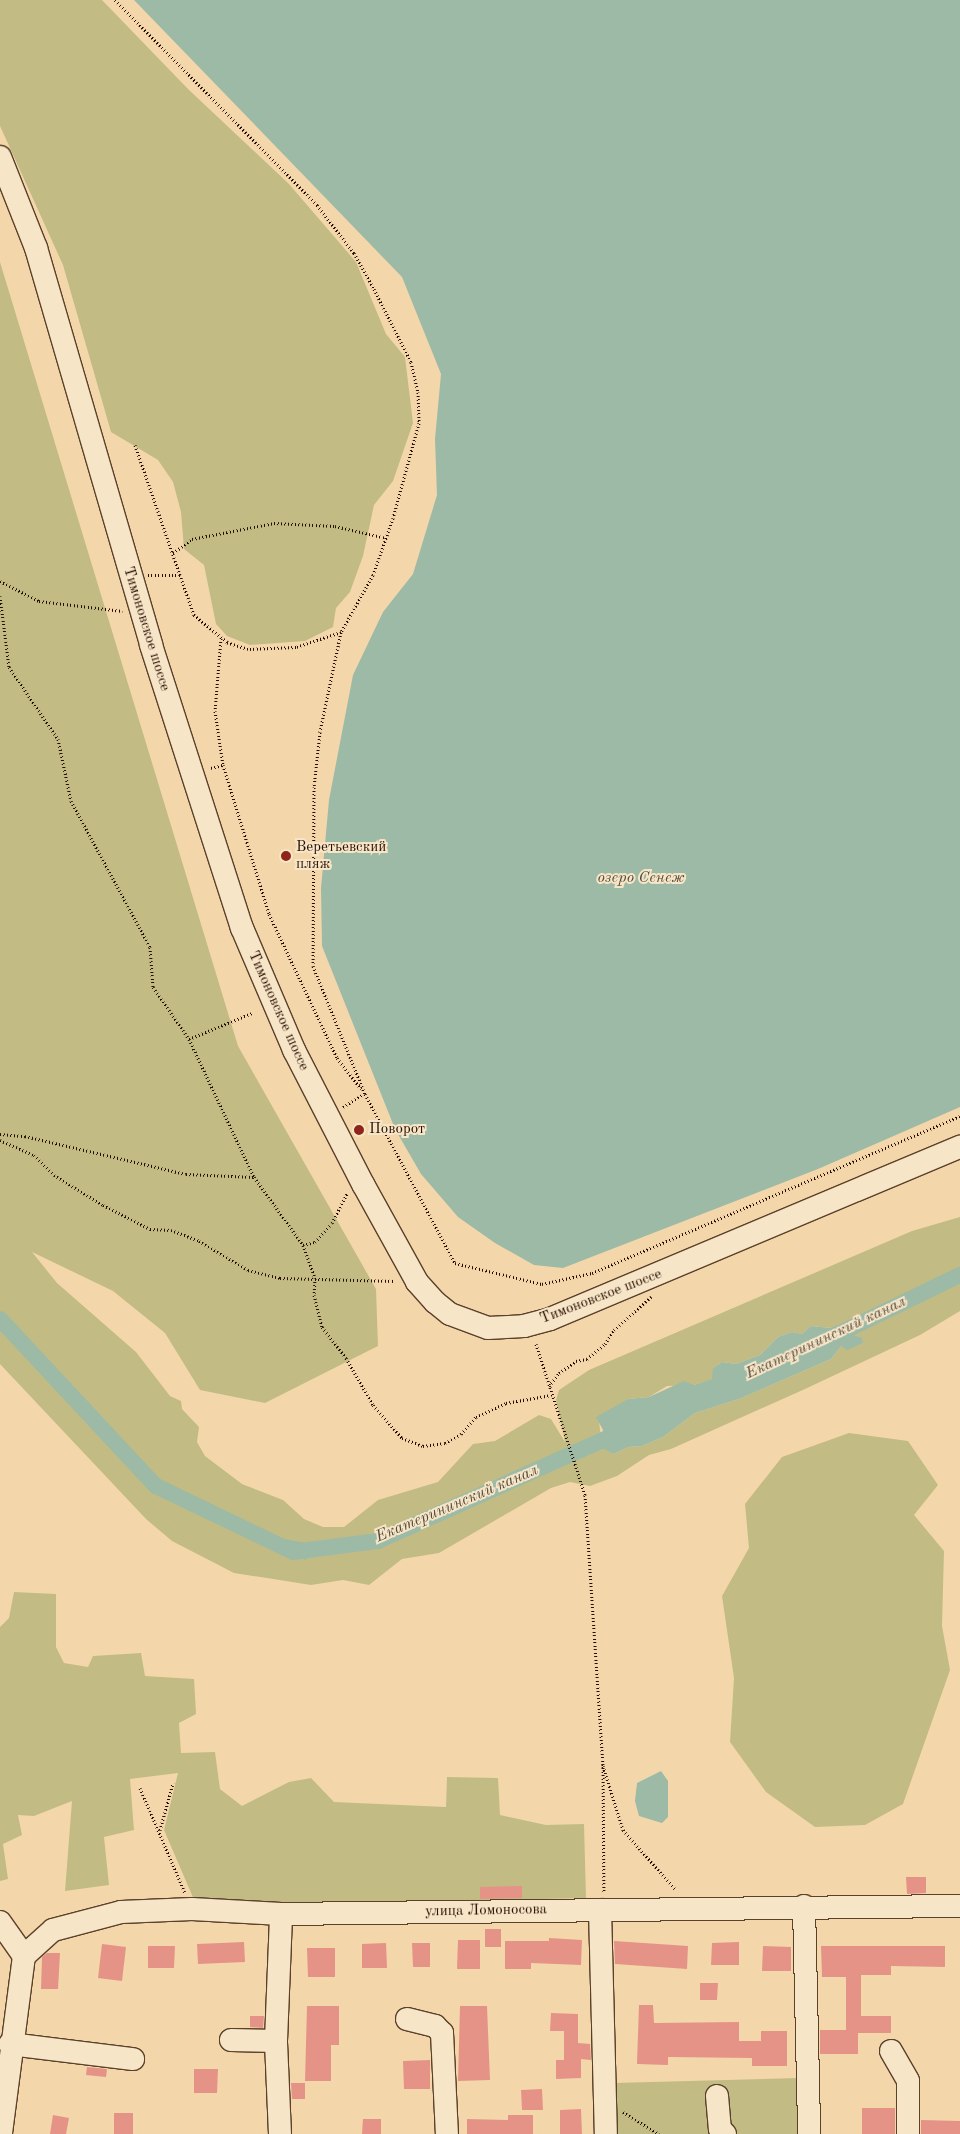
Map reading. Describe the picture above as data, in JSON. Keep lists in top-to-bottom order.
{
  "streets": {
    "street": ["Тимоновское шоссе", "улица Ломоносова"]
  },
  "water": ["озеро Сенеж", "Екатерининский канал"],
  "places": ["Веретьевский пляж", "Поворот"]
}
